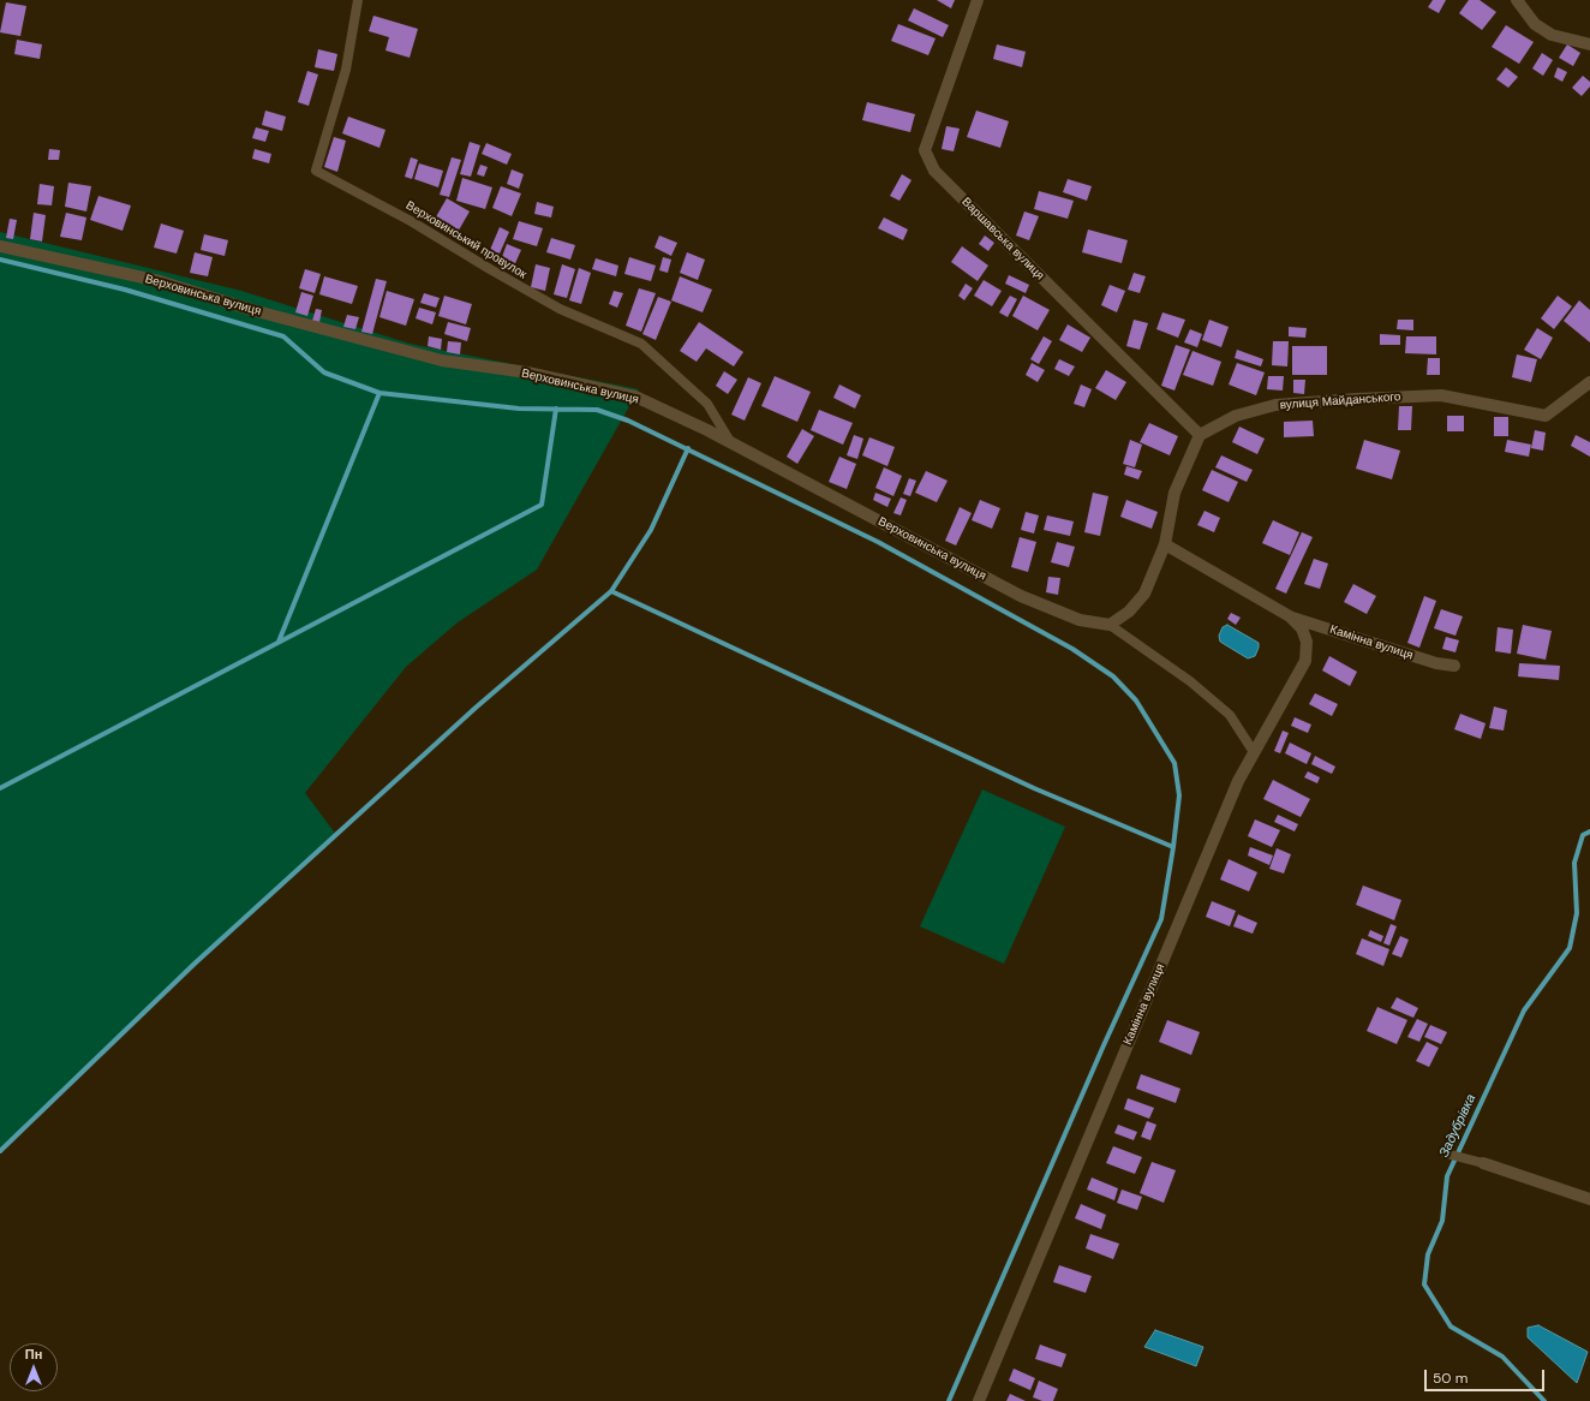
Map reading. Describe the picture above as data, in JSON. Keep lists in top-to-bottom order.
{
  "streets": {
    "street": [
      "Варшавська вулиця",
      "Верховинська вулиця",
      "вулиця Майданського",
      "Камінна вулиця"
    ],
    "lane": ["Верховинський провулок"]
  },
  "crossings": [
    ["Варшавська вулиця", "вулиця Майданського"],
    ["Верховинський провулок", "Верховинська вулиця"]
  ],
  "water": ["Задубрівка"],
  "scale_bar": "50 m",
  "north": "top"
}
